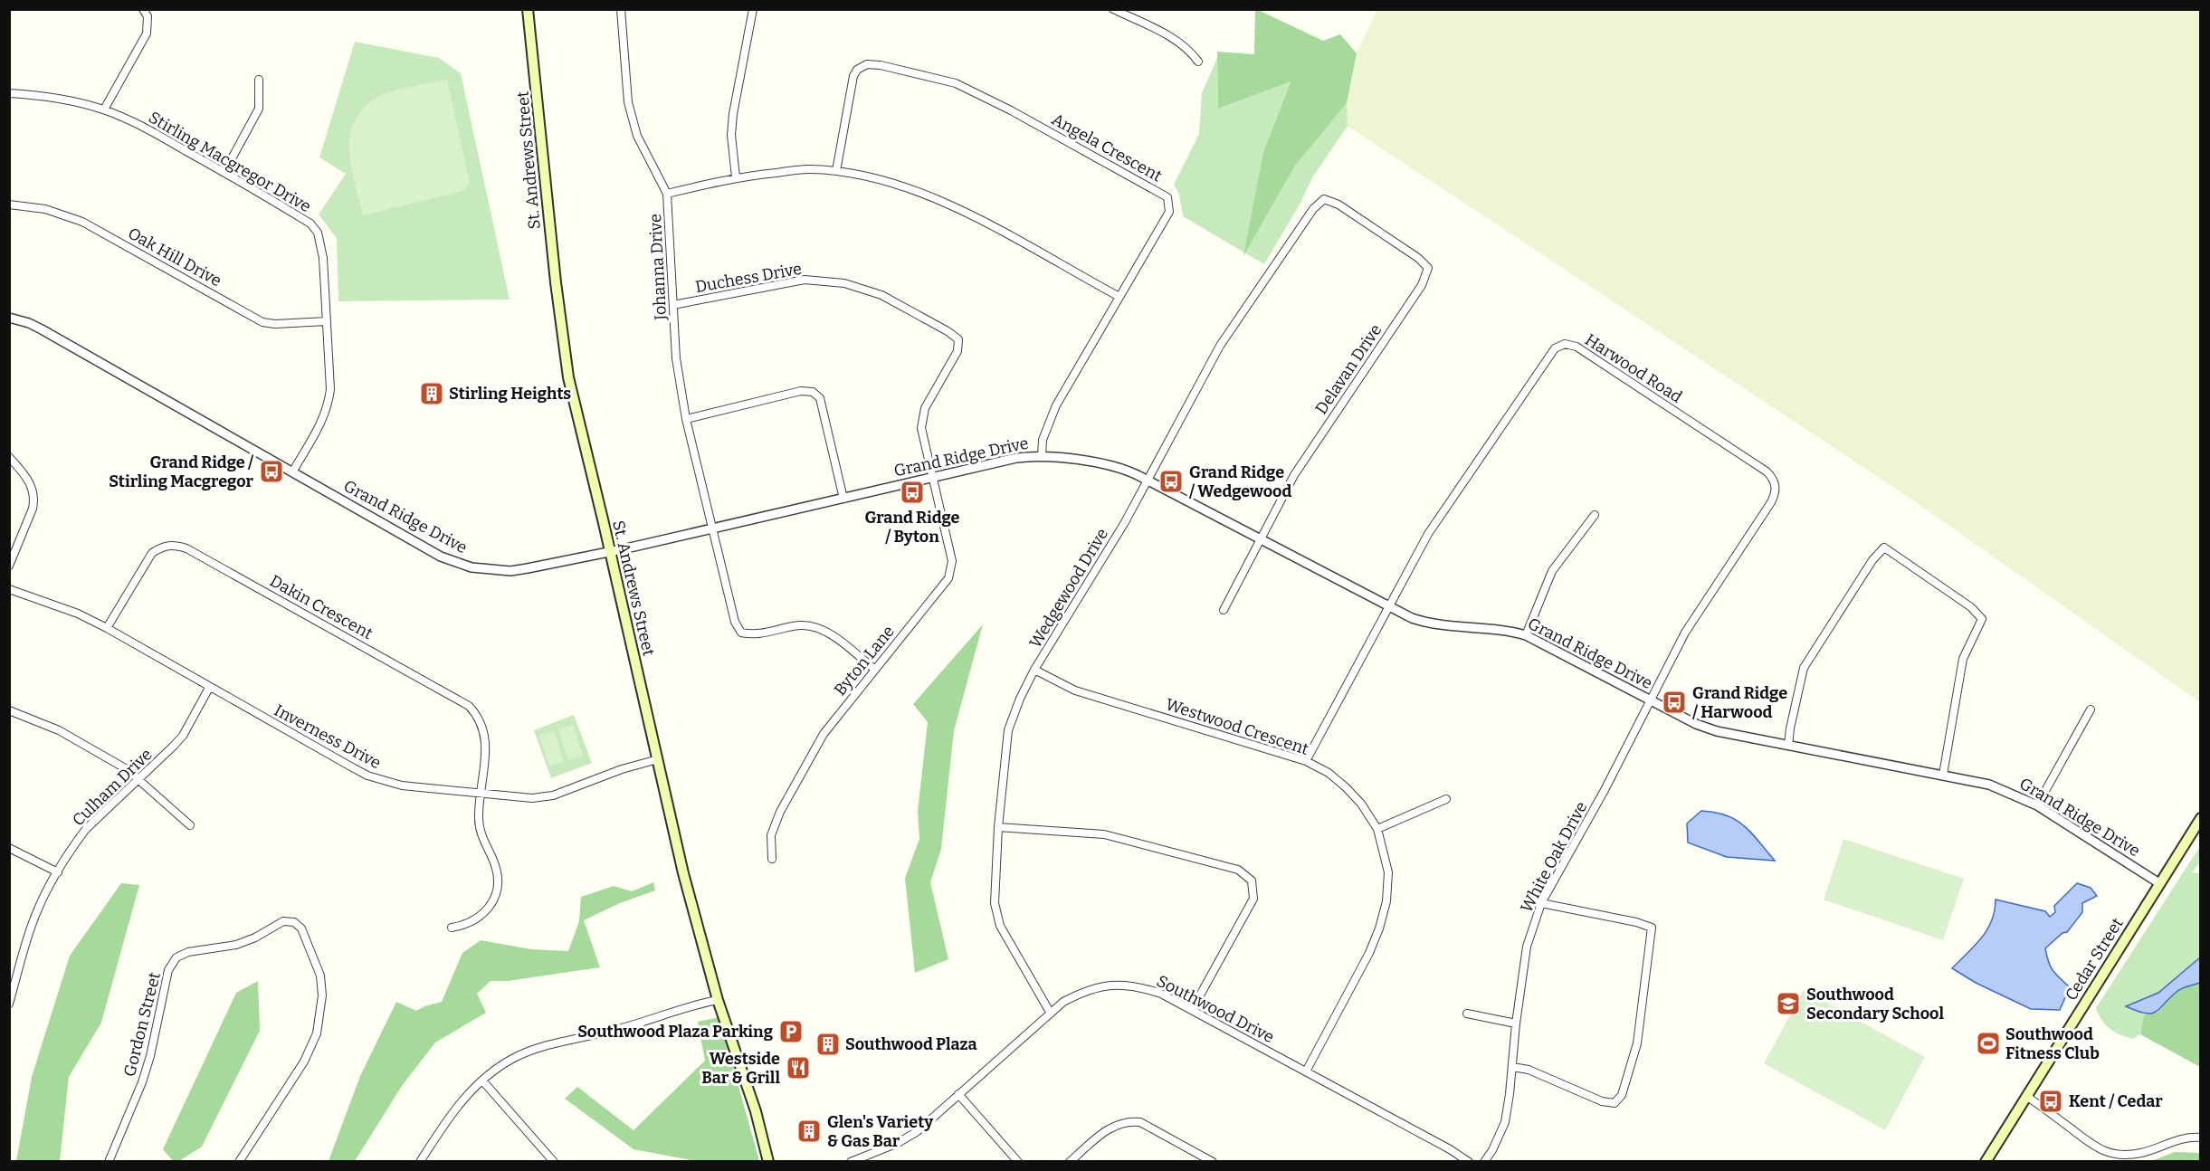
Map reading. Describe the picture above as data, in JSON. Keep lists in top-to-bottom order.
{
  "streets": {
    "main road": ["St. Andrews Street", "Cedar Street"],
    "street": [
      "Angela Crescent",
      "Stirling Macgregor Drive",
      "Oak Hill Drive",
      "Johanna Drive",
      "Duchess Drive",
      "Harwood Road",
      "Delavan Drive",
      "Grand Ridge Drive",
      "Wedgewood Drive",
      "Dakin Crescent",
      "Byton Lane",
      "Westwood Crescent",
      "Inverness Drive",
      "Culham Drive",
      "White Oak Drive",
      "Southwood Drive",
      "Gordon Street"
    ]
  },
  "crossings": [
    ["Angela Crescent", "Johanna Drive"],
    ["Angela Crescent", "Grand Ridge Drive"],
    ["St. Andrews Street", "Grand Ridge Drive"],
    ["St. Andrews Street", "Inverness Drive"],
    ["Stirling Macgregor Drive", "Oak Hill Drive"],
    ["Stirling Macgregor Drive", "Grand Ridge Drive"],
    ["Johanna Drive", "Duchess Drive"],
    ["Johanna Drive", "Grand Ridge Drive"],
    ["Johanna Drive", "Byton Lane"],
    ["Duchess Drive", "Grand Ridge Drive"],
    ["Duchess Drive", "Byton Lane"],
    ["Harwood Road", "Grand Ridge Drive"],
    ["Harwood Road", "Westwood Crescent"],
    ["Harwood Road", "White Oak Drive"],
    ["Delavan Drive", "Grand Ridge Drive"],
    ["Delavan Drive", "Wedgewood Drive"],
    ["Grand Ridge Drive", "Wedgewood Drive"],
    ["Grand Ridge Drive", "Byton Lane"],
    ["Grand Ridge Drive", "White Oak Drive"],
    ["Grand Ridge Drive", "Cedar Street"],
    ["Wedgewood Drive", "Westwood Crescent"],
    ["Wedgewood Drive", "Southwood Drive"],
    ["Dakin Crescent", "Inverness Drive"],
    ["Westwood Crescent", "Southwood Drive"],
    ["Inverness Drive", "Culham Drive"]
  ],
  "places": {
    "building": ["Stirling Heights", "Southwood Plaza", "Glen's Variety & Gas Bar"],
    "bus stop": [
      "Grand Ridge / Stirling Macgregor",
      "Grand Ridge / Wedgewood",
      "Grand Ridge / Byton",
      "Grand Ridge / Harwood",
      "Kent / Cedar"
    ],
    "school or university": ["Southwood Secondary School"],
    "parking": ["Southwood Plaza Parking"],
    "sports": ["Southwood Fitness Club"],
    "restaurant": ["Westside Bar & Grill"]
  }
}
